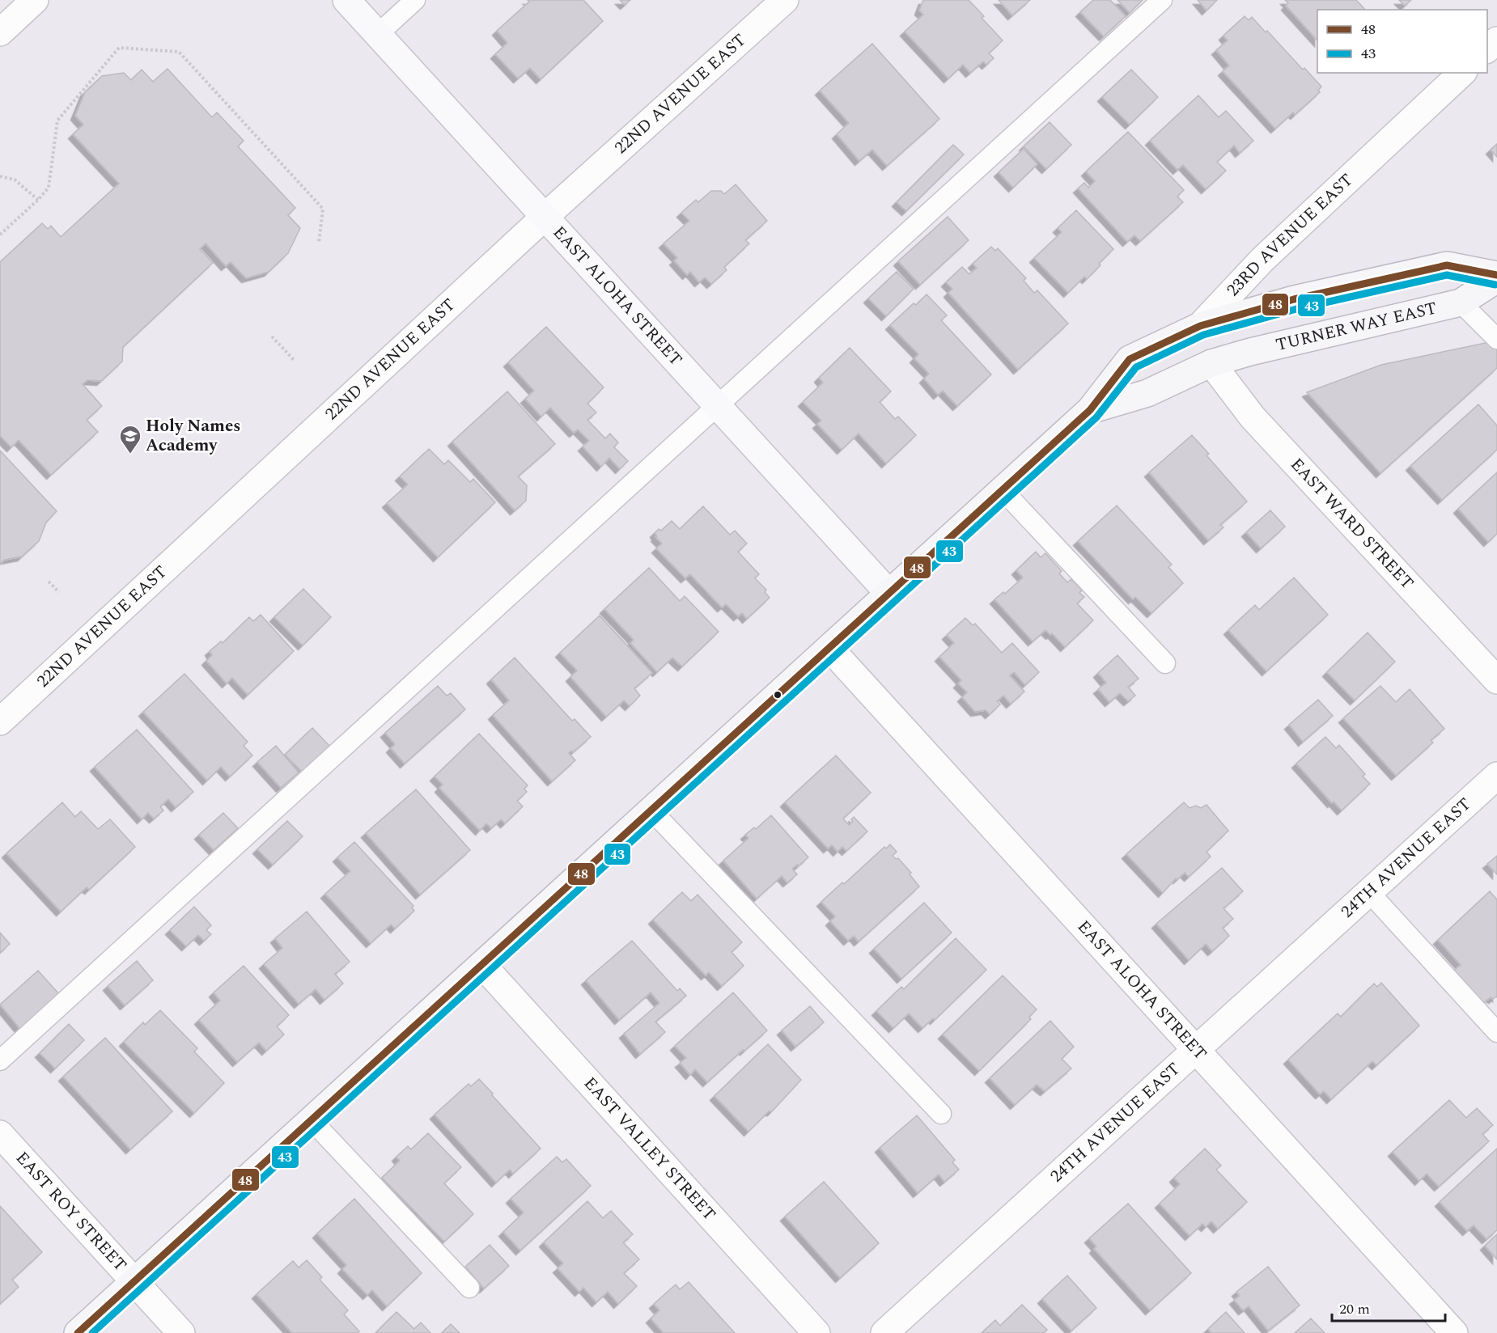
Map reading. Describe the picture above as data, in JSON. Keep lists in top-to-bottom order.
{
  "streets": {
    "main road": ["23RD AVENUE EAST", "TURNER WAY EAST"],
    "street": [
      "22ND AVENUE EAST",
      "EAST ALOHA STREET",
      "EAST WARD STREET",
      "24TH AVENUE EAST",
      "EAST VALLEY STREET",
      "EAST ROY STREET"
    ]
  },
  "crossings": [
    ["22ND AVENUE EAST", "EAST ALOHA STREET"],
    ["23RD AVENUE EAST", "EAST ALOHA STREET"],
    ["23RD AVENUE EAST", "TURNER WAY EAST"],
    ["23RD AVENUE EAST", "EAST WARD STREET"],
    ["23RD AVENUE EAST", "EAST VALLEY STREET"],
    ["23RD AVENUE EAST", "EAST ROY STREET"],
    ["EAST ALOHA STREET", "24TH AVENUE EAST"],
    ["TURNER WAY EAST", "EAST WARD STREET"]
  ],
  "places": {
    "school or university": ["Holy Names Academy"]
  },
  "lines": ["transit line 48", "transit line 43"],
  "legend": ["48", "43"],
  "scale_bar": "20 m"
}
